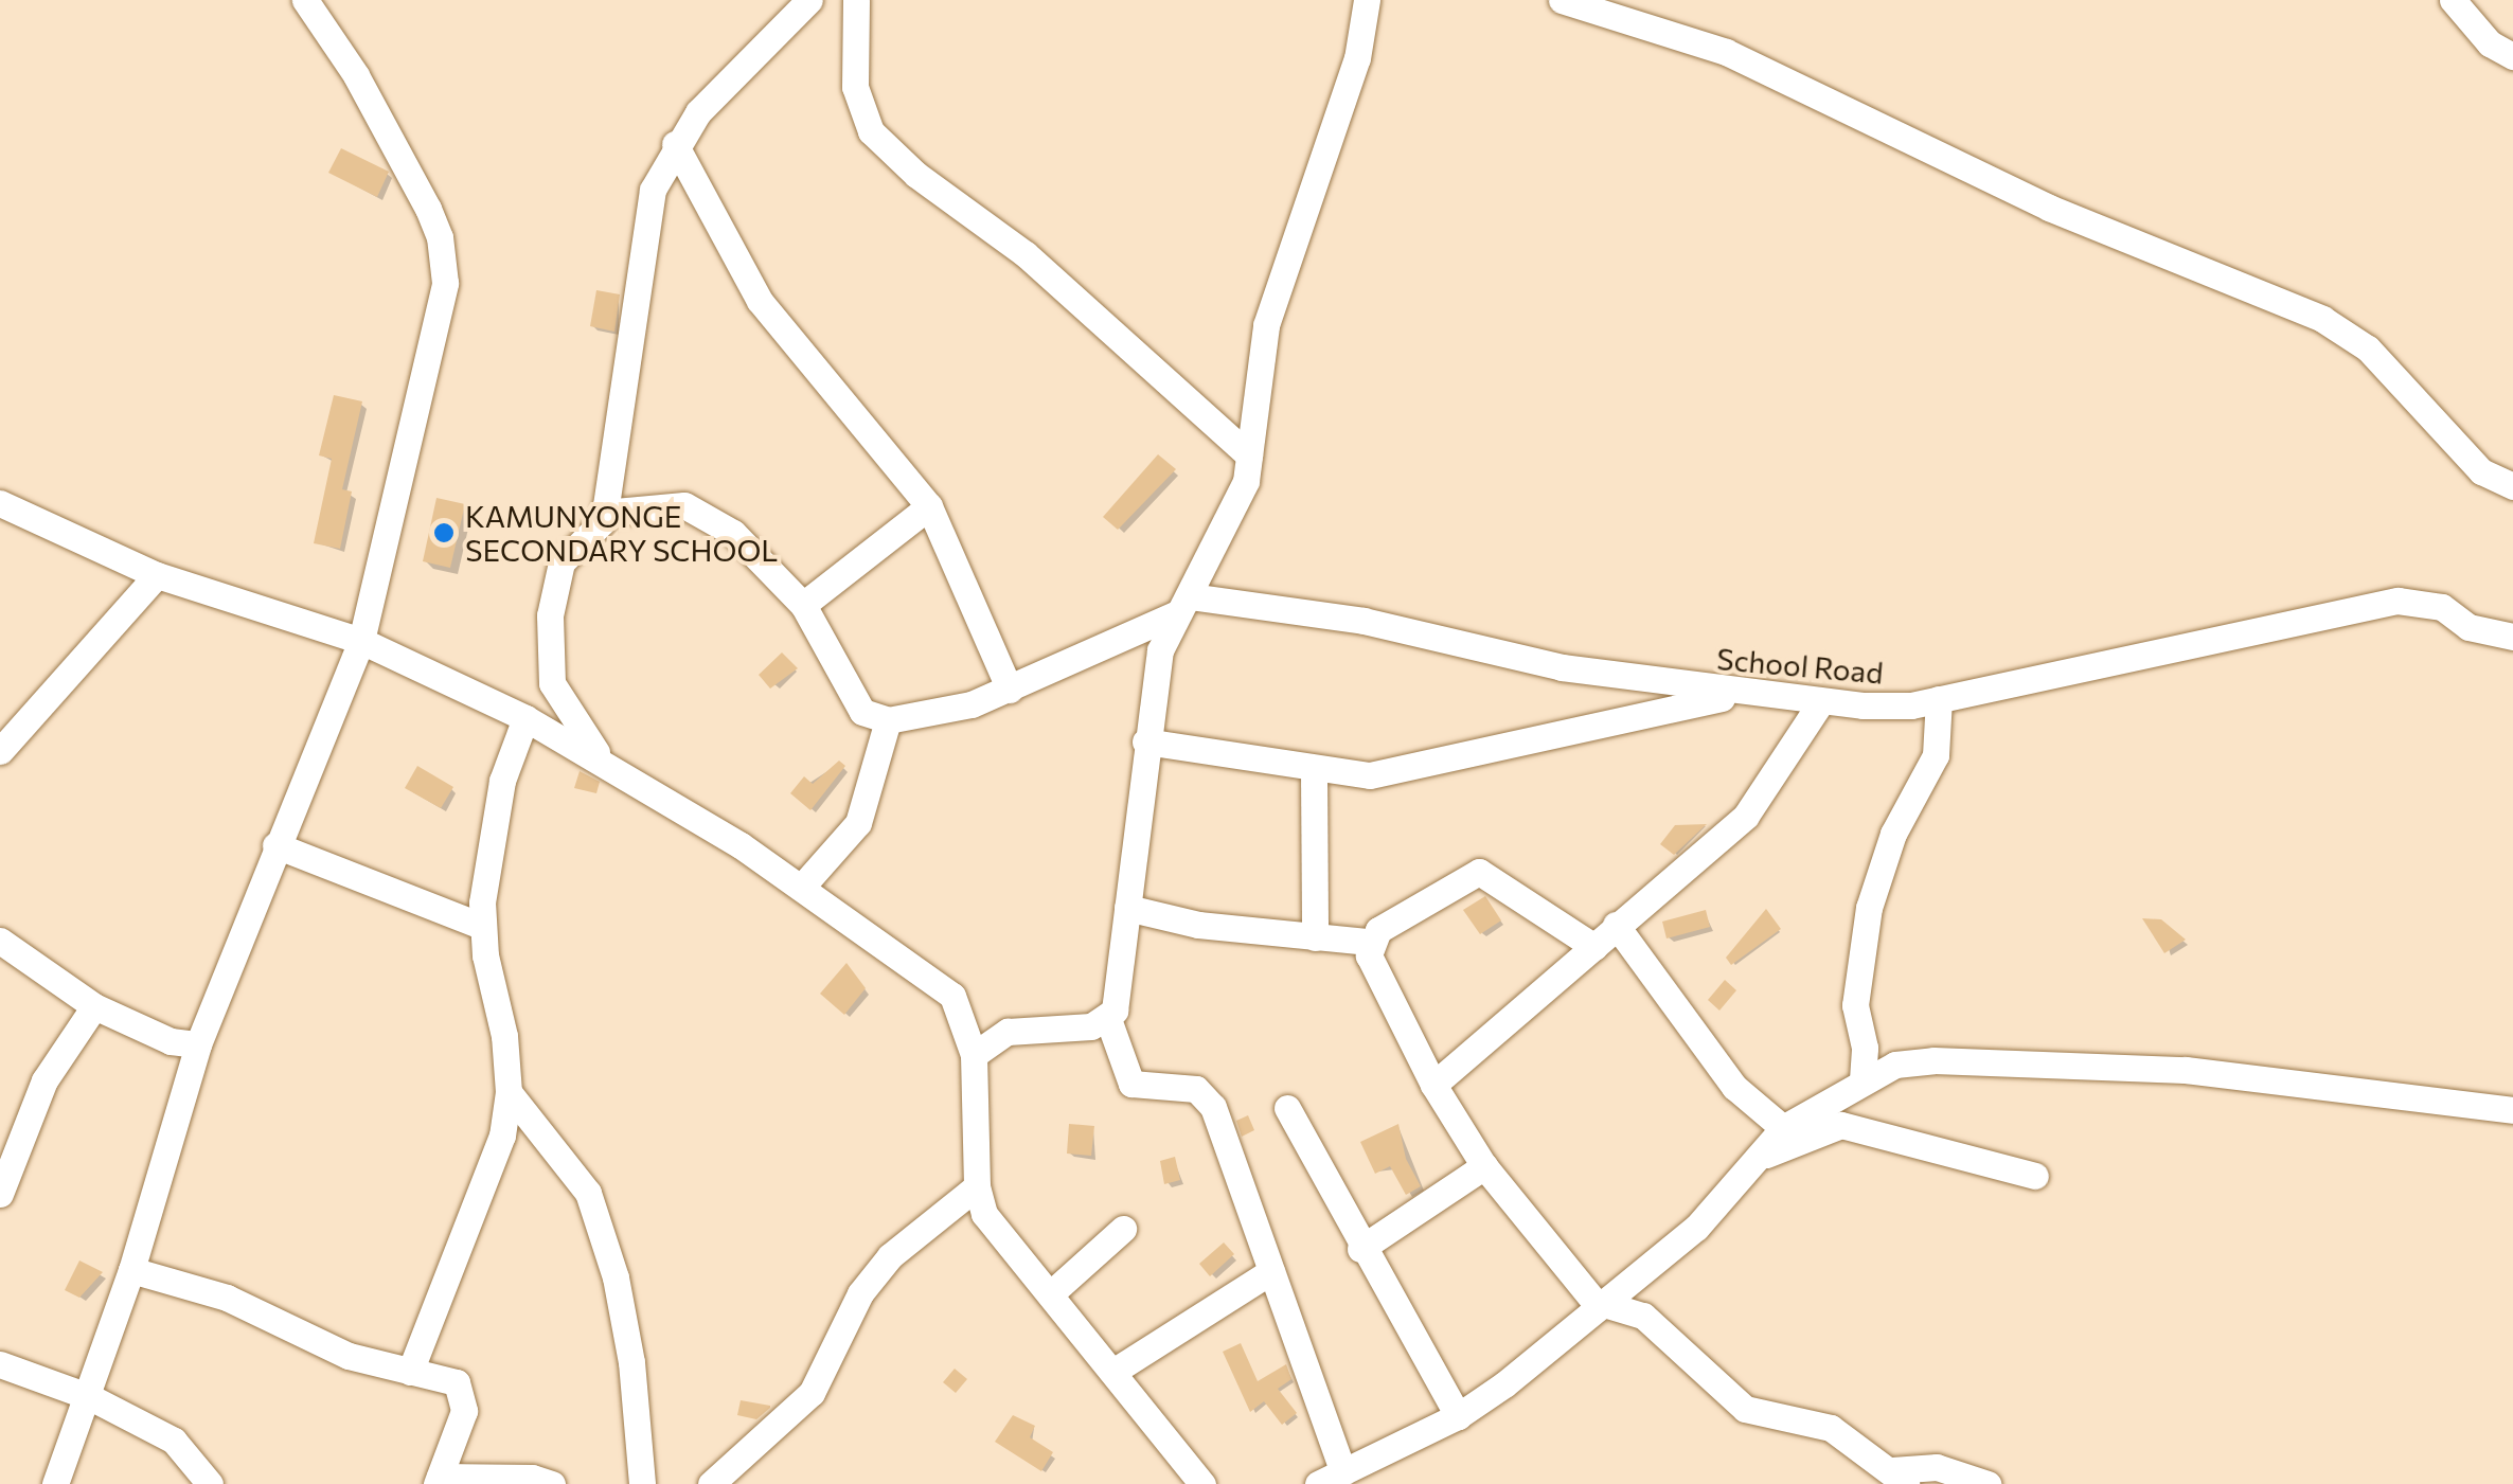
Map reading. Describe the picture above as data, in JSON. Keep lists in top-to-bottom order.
{
  "streets": {
    "street": ["School Road"]
  },
  "places": ["KAMUNYONGE SECONDARY SCHOOL"]
}
